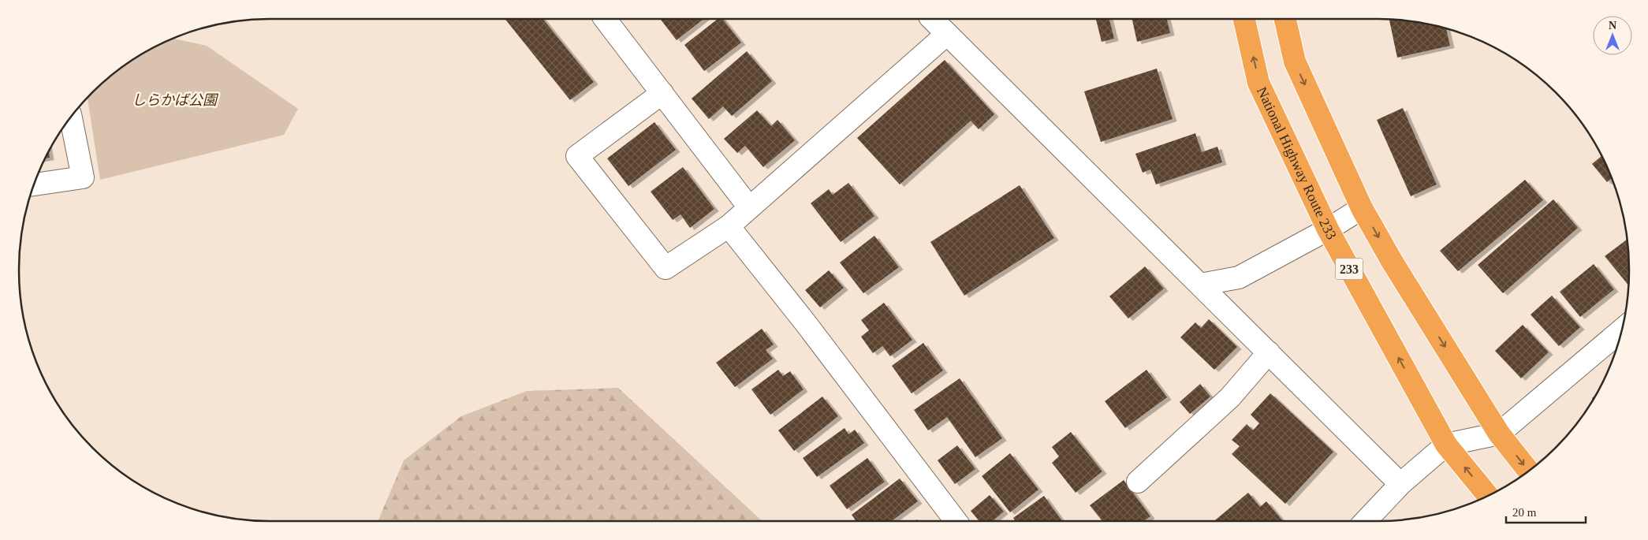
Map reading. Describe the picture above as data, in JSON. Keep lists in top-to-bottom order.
{
  "streets": {
    "highway": ["National Highway Route 233", "233"]
  },
  "parks": ["しらかば公園"],
  "scale_bar": "20 m",
  "north": "top"
}
